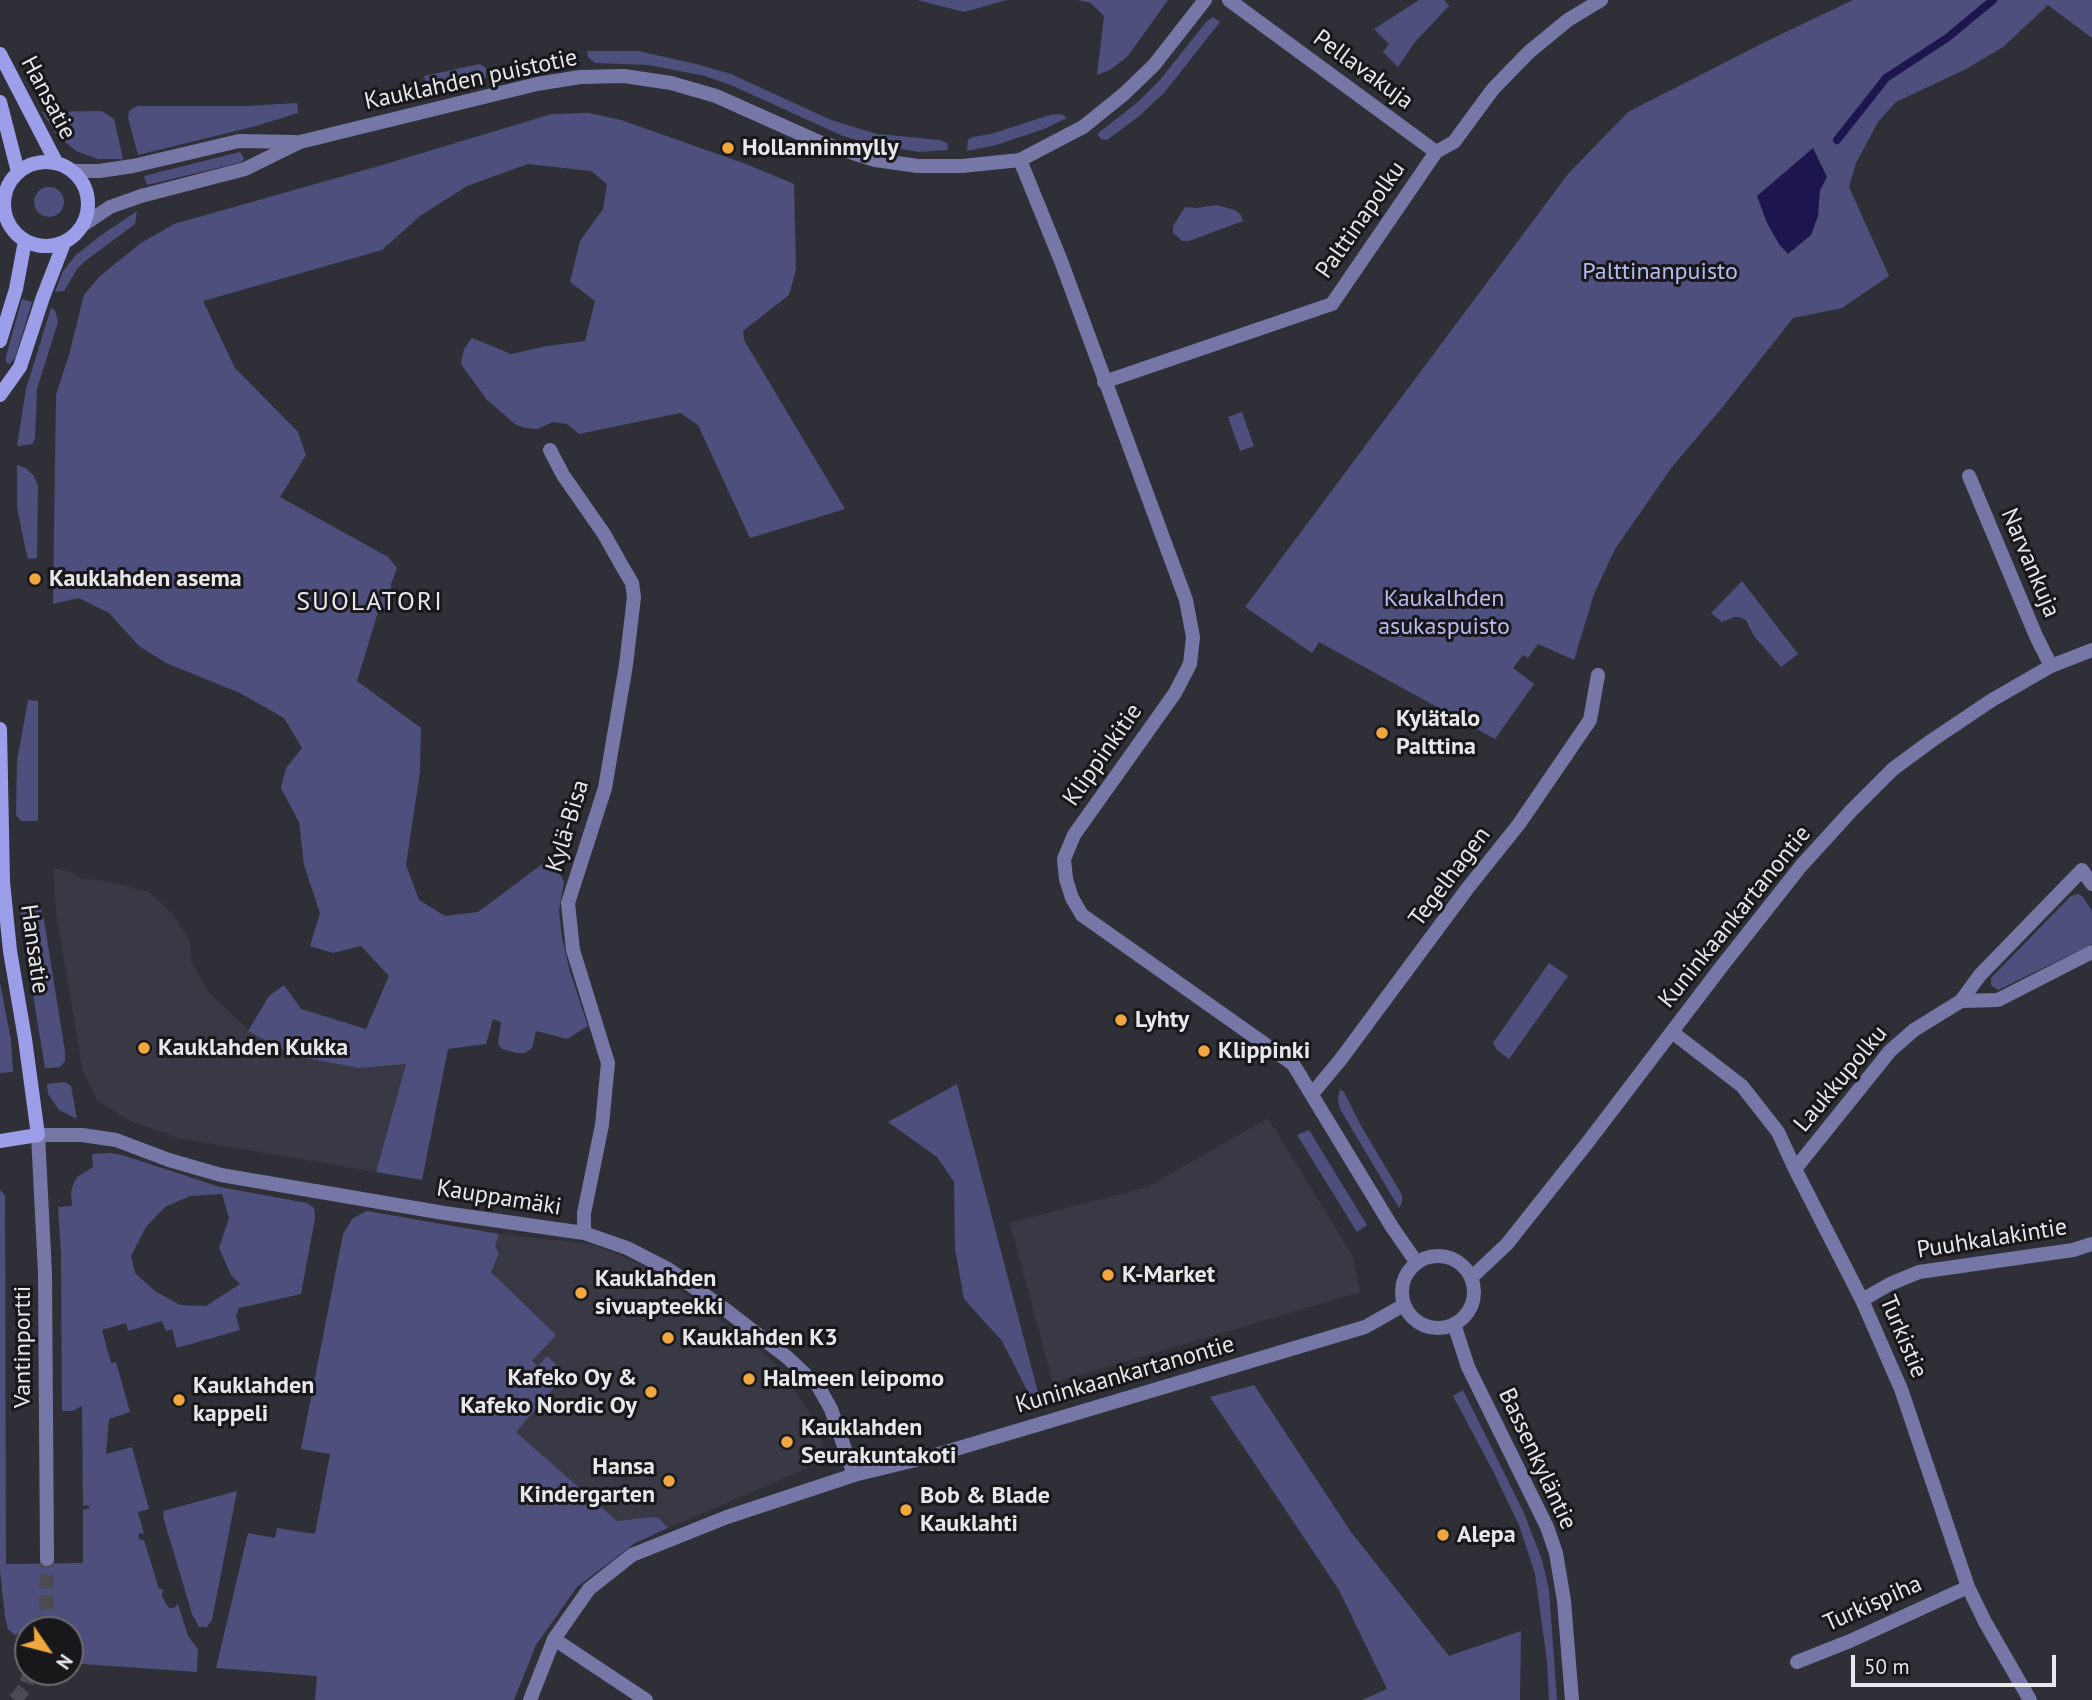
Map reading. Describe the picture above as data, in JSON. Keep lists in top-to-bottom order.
{
  "streets": {
    "main road": ["Hansatie"],
    "street": [
      "Pellavakuja",
      "Kauklahden puistotie",
      "Palttinapolku",
      "Narvankuja",
      "Klippinkitie",
      "Kylä-Bisa",
      "Tegelhagen",
      "Kuninkaankartanontie",
      "Laukkupolku",
      "Kauppamäki",
      "Puuhkalakintie",
      "Turkistie",
      "Vantinportti",
      "Bassenkyläntie",
      "Turkispiha"
    ]
  },
  "crossings": [
    ["Pellavakuja", "Palttinapolku"],
    ["Kauklahden puistotie", "Hansatie"],
    ["Kauklahden puistotie", "Klippinkitie"],
    ["Hansatie", "Kauppamäki"],
    ["Hansatie", "Vantinportti"],
    ["Palttinapolku", "Klippinkitie"],
    ["Narvankuja", "Kuninkaankartanontie"],
    ["Klippinkitie", "Tegelhagen"],
    ["Klippinkitie", "Kuninkaankartanontie"],
    ["Klippinkitie", "Bassenkyläntie"],
    ["Kylä-Bisa", "Kauppamäki"],
    ["Kuninkaankartanontie", "Kauppamäki"],
    ["Kuninkaankartanontie", "Turkistie"],
    ["Kuninkaankartanontie", "Bassenkyläntie"],
    ["Laukkupolku", "Turkistie"],
    ["Kauppamäki", "Vantinportti"],
    ["Puuhkalakintie", "Turkistie"],
    ["Turkistie", "Turkispiha"]
  ],
  "districts": ["SUOLATORI"],
  "parks": ["Palttinanpuisto", "Kaukalhden asukaspuisto"],
  "places": [
    "Hollanninmylly",
    "Kauklahden asema",
    "Kylätalo Palttina",
    "Lyhty",
    "Kauklahden Kukka",
    "Klippinki",
    "K-Market",
    "Kauklahden sivuapteekki",
    "Kauklahden K3",
    "Halmeen leipomo",
    "Kafeko Oy & Kafeko Nordic Oy",
    "Kauklahden kappeli",
    "Kauklahden Seurakuntakoti",
    "Hansa Kindergarten",
    "Bob & Blade Kauklahti",
    "Alepa"
  ],
  "scale_bar": "50 m",
  "north": "bottom right"
}
